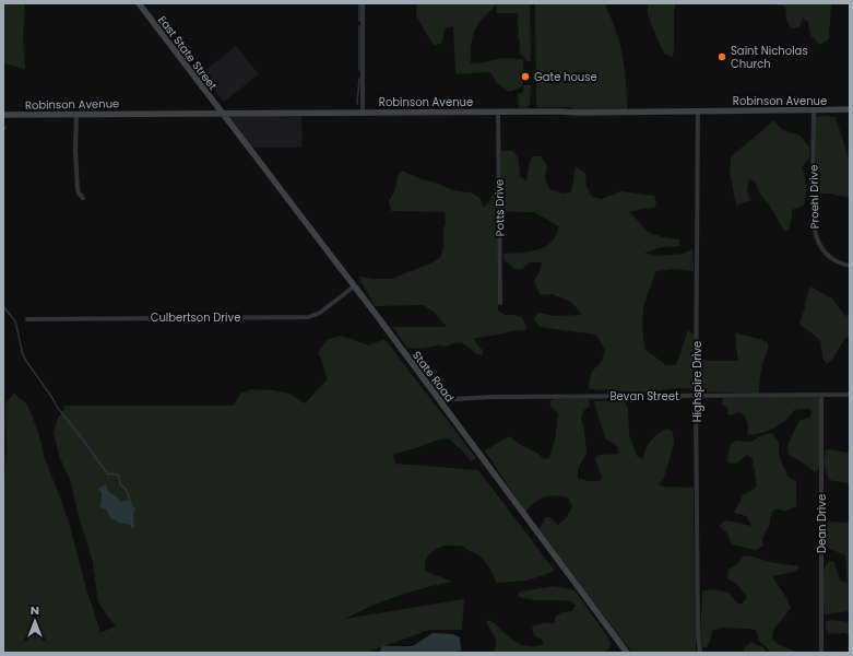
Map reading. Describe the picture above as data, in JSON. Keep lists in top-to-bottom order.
{
  "streets": {
    "main road": ["East State Street", "Robinson Avenue", "State Road"],
    "street": [
      "Proehl Drive",
      "Potts Drive",
      "Culbertson Drive",
      "Highspire Drive",
      "Bevan Street",
      "Dean Drive"
    ]
  },
  "crossings": [
    ["East State Street", "Robinson Avenue"],
    ["East State Street", "State Road"],
    ["Robinson Avenue", "Proehl Drive"],
    ["Robinson Avenue", "Potts Drive"],
    ["Robinson Avenue", "State Road"],
    ["Robinson Avenue", "Highspire Drive"],
    ["Culbertson Drive", "State Road"],
    ["State Road", "Bevan Street"],
    ["Highspire Drive", "Bevan Street"],
    ["Bevan Street", "Dean Drive"]
  ],
  "places": ["Saint Nicholas Church", "Gate house"],
  "north": "top"
}
